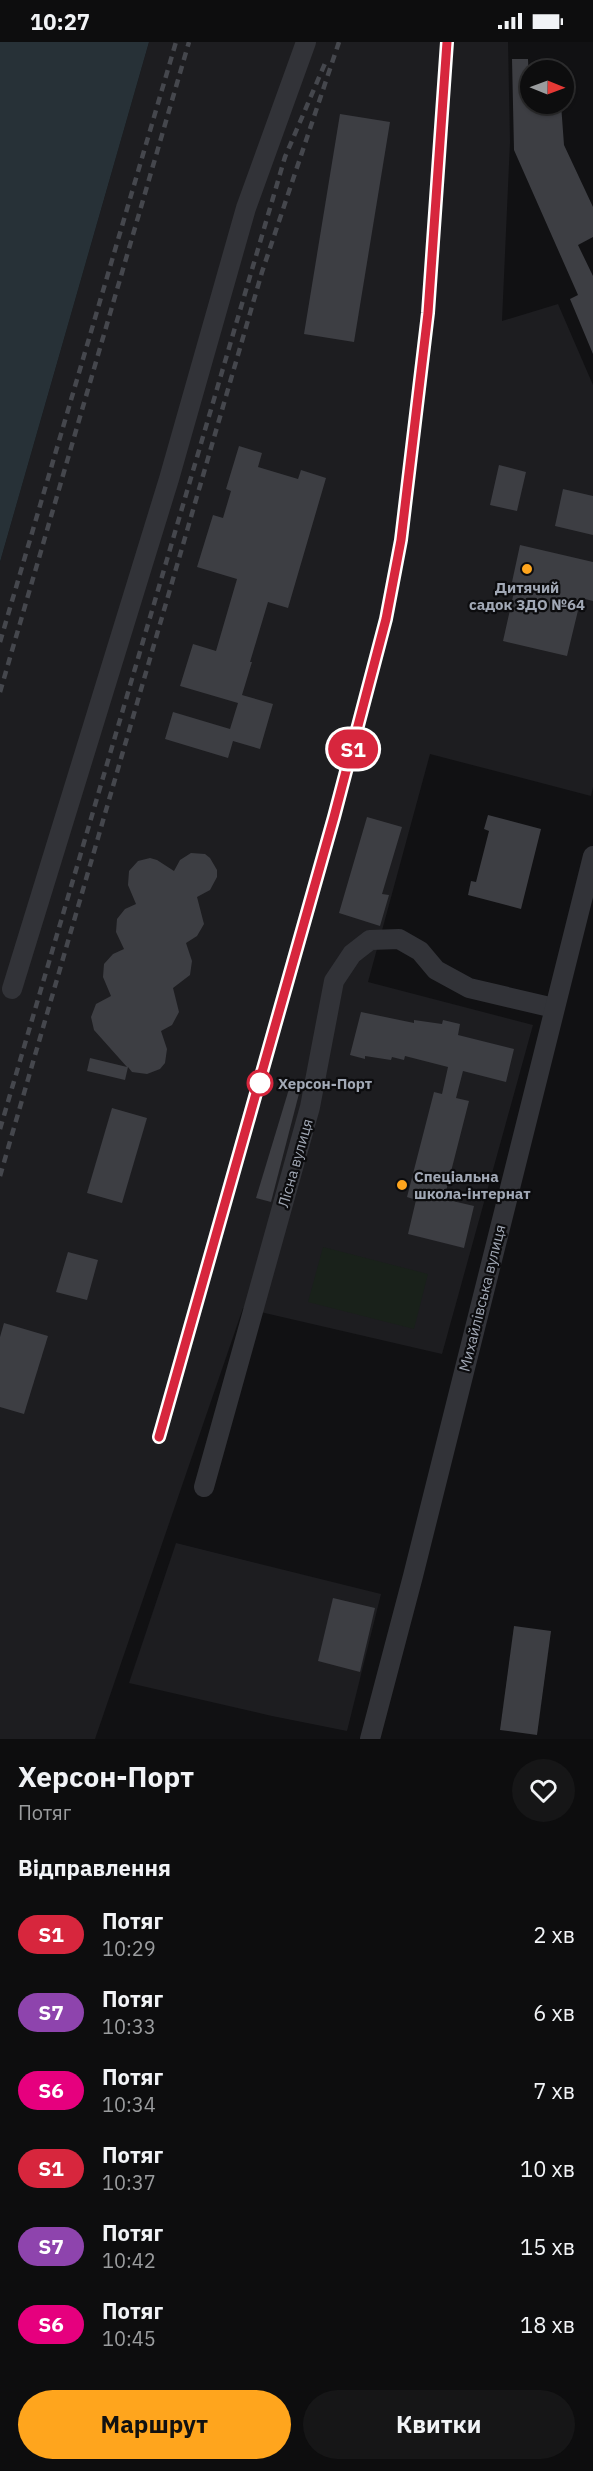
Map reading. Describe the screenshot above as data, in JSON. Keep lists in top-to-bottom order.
{
  "streets": {
    "street": ["Лісна вулиця", "Михайлівська вулиця"]
  },
  "crossings": [
    ["Лісна вулиця", "Михайлівська вулиця"]
  ],
  "places": ["Дитячий садок ЗДО №64", "Херсон-Порт", "Спеціальна школа-інтернат"],
  "north": "right",
  "page": {
    "status": "10:27",
    "on_map": "S1",
    "heading": [
      ["Херсон-Порт", "Потяг"],
      "Відправлення"
    ],
    "list": [
      {
        "mark": "S1",
        "name": "Потяг",
        "note": "10:29",
        "value": "2 хв"
      },
      {
        "mark": "S7",
        "name": "Потяг",
        "note": "10:33",
        "value": "6 хв"
      },
      {
        "mark": "S6",
        "name": "Потяг",
        "note": "10:34",
        "value": "7 хв"
      },
      {
        "mark": "S1",
        "name": "Потяг",
        "note": "10:37",
        "value": "10 хв"
      },
      {
        "mark": "S7",
        "name": "Потяг",
        "note": "10:42",
        "value": "15 хв"
      },
      {
        "mark": "S6",
        "name": "Потяг",
        "note": "10:45",
        "value": "18 хв"
      }
    ],
    "buttons": ["Маршрут", "Квитки"]
  }
}
